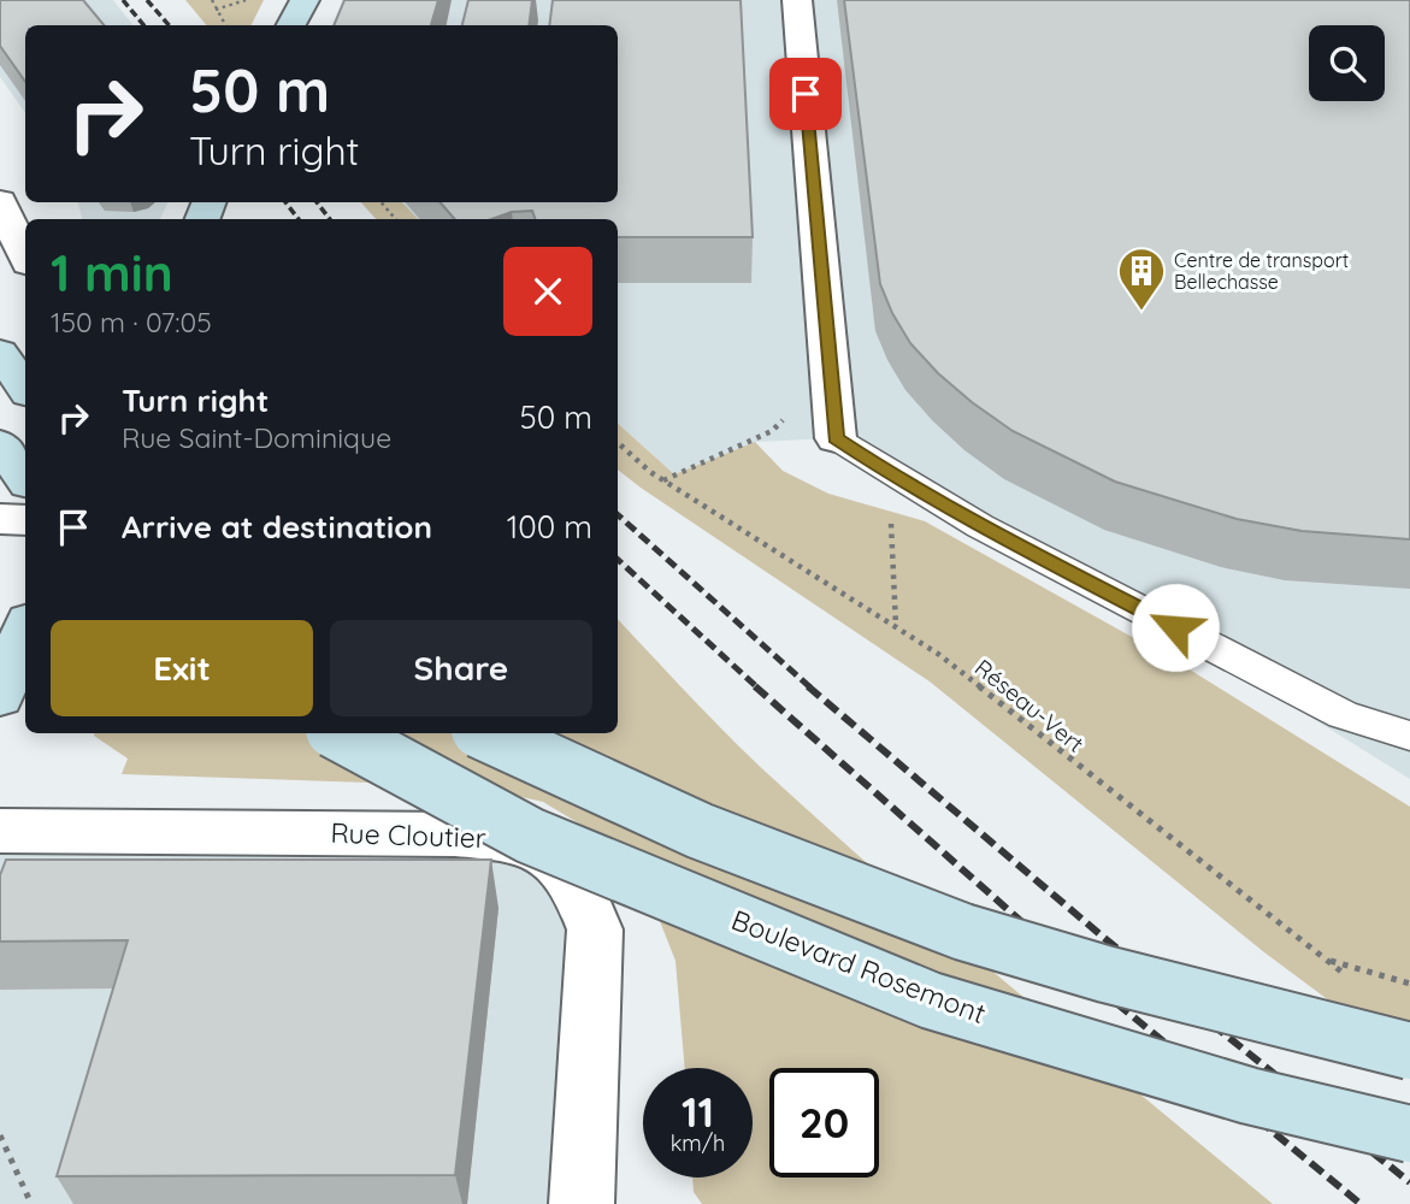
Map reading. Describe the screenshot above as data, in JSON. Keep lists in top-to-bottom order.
{
  "streets": {
    "main road": ["Boulevard Rosemont"],
    "street": ["Rue Cloutier"],
    "path": ["Réseau-Vert"]
  },
  "places": {
    "building": ["Centre de transport Bellechasse"]
  },
  "page": {
    "turn": ["50 m", "Turn right"],
    "heading": ["1 min", "150 m · 07:05"],
    "list": [
      {
        "name": "Turn right",
        "note": "Rue Saint-Dominique",
        "value": "50 m"
      },
      {
        "name": "Arrive at destination",
        "value": "100 m"
      }
    ],
    "buttons": ["Exit", "Share"],
    "speed": "11 km/h",
    "limit": "20"
  }
}
